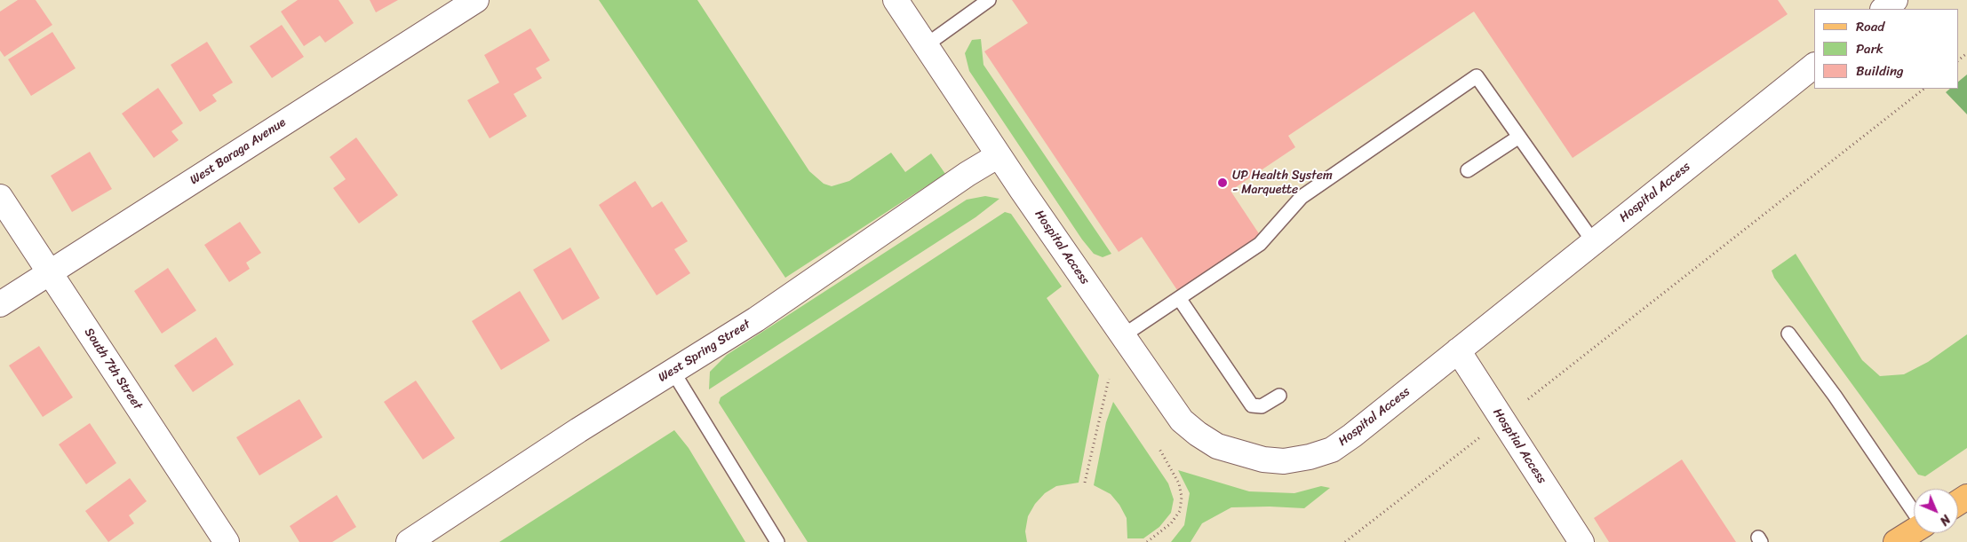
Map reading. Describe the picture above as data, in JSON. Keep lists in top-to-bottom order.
{
  "streets": {
    "street": [
      "West Baraga Avenue",
      "Hospital Access",
      "West Spring Street",
      "South 7th Street",
      "Hosptial Access"
    ]
  },
  "crossings": [
    ["West Baraga Avenue", "South 7th Street"],
    ["Hospital Access", "West Spring Street"],
    ["Hospital Access", "Hosptial Access"]
  ],
  "places": ["UP Health System - Marquette"],
  "legend": ["Road", "Park", "Building"],
  "north": "bottom right"
}
